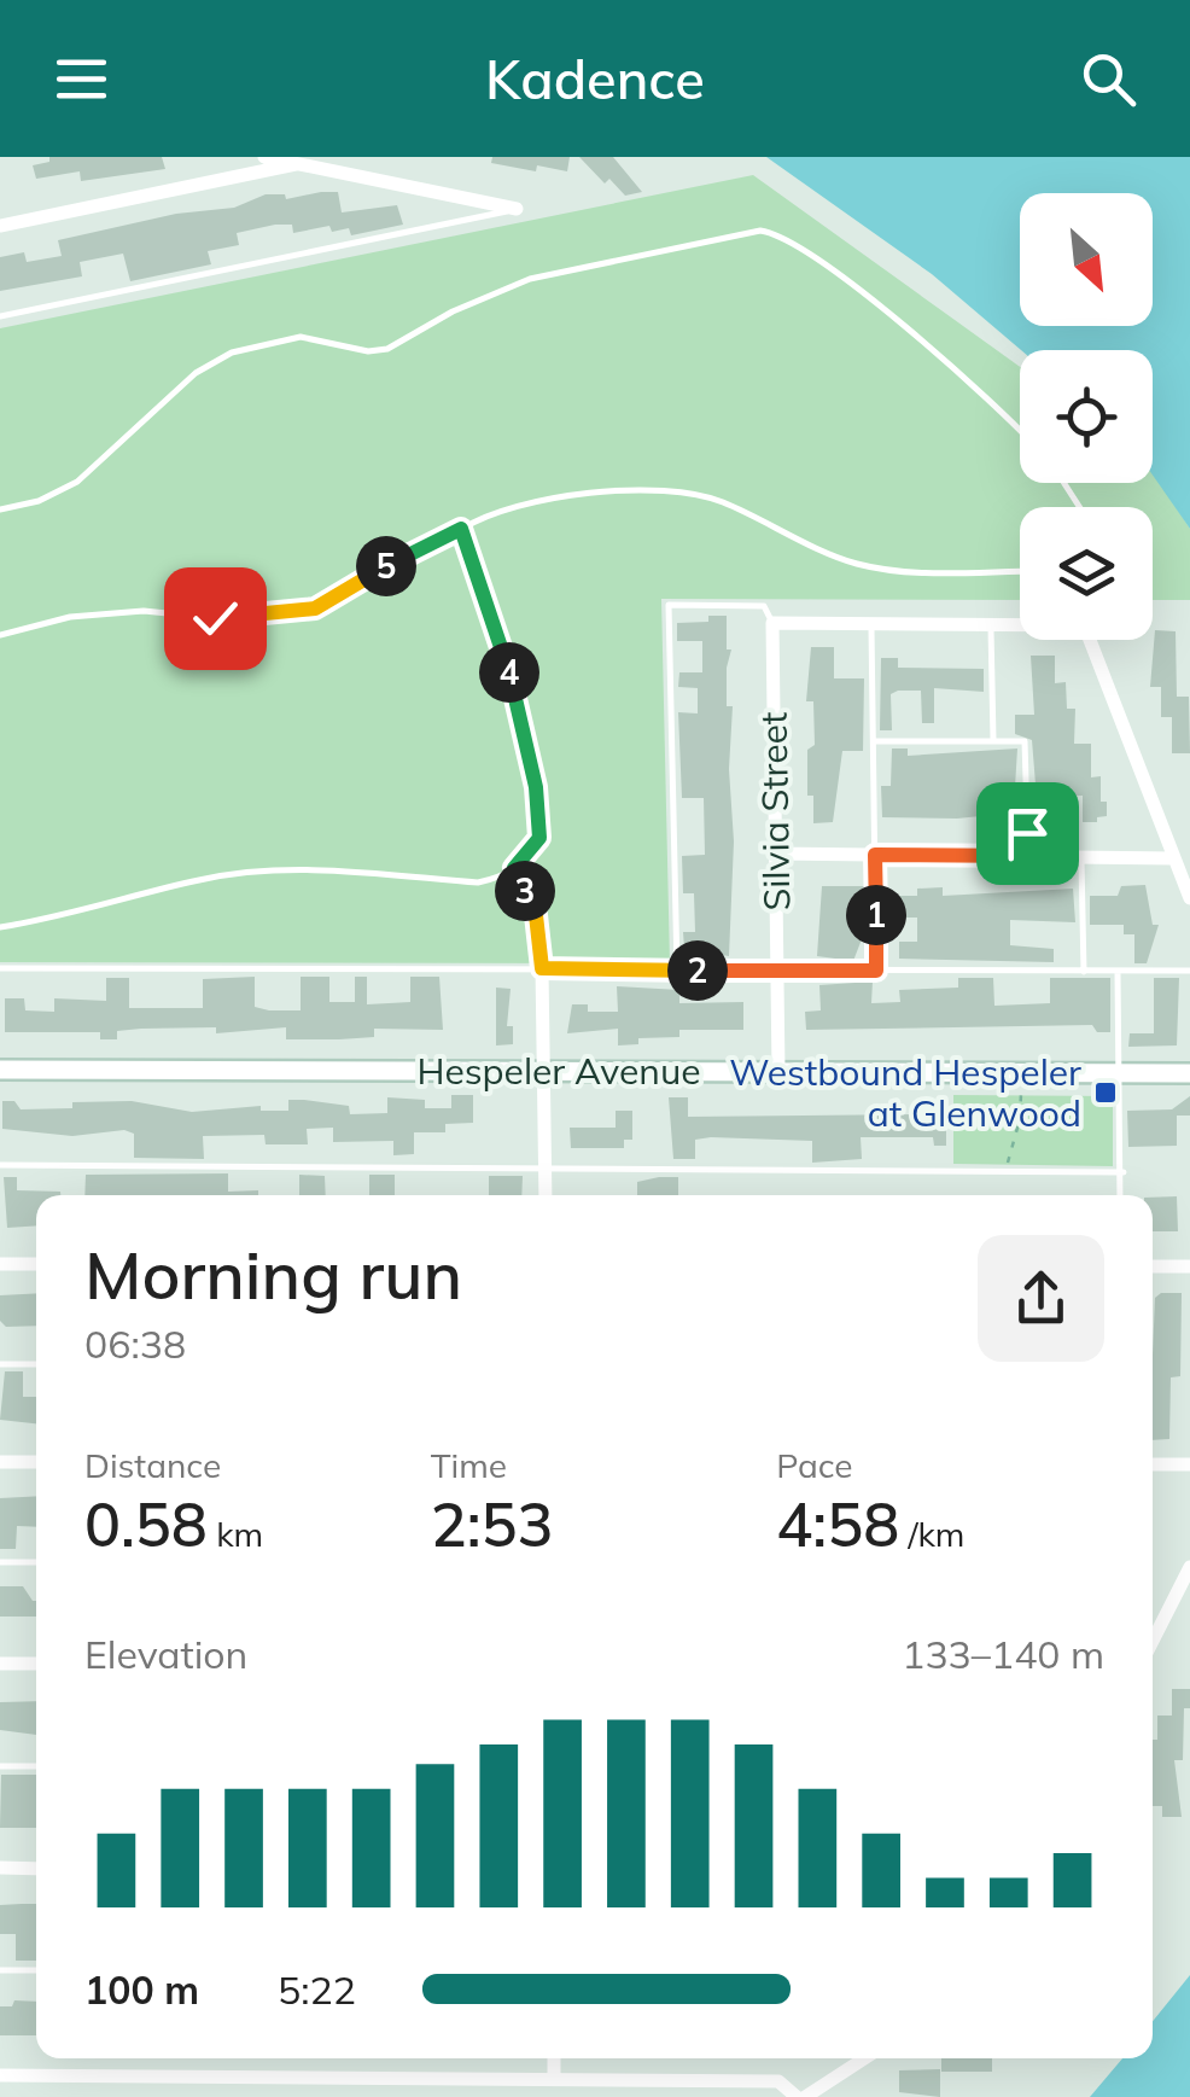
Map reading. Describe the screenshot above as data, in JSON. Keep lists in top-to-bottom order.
{
  "streets": {
    "main road": ["Hespeler Avenue"],
    "street": ["Silvia Street"]
  },
  "crossings": [
    ["Silvia Street", "Hespeler Avenue"]
  ],
  "places": {
    "transit": ["Westbound Hespeler at Glenwood"]
  },
  "north": "bottom right",
  "page": {
    "header": "Kadence",
    "pins": [
      "5",
      "4",
      "3",
      "1",
      "2"
    ],
    "heading": ["Morning run", "06:38"],
    "stats": [
      ["Distance", "0.58 km"],
      ["Time", "2:53"],
      ["Pace", "4:58 /km"]
    ],
    "chart": ["Elevation", "133–140 m"],
    "list": [
      {
        "name": "100 m",
        "note": "5:22"
      }
    ]
  }
}
